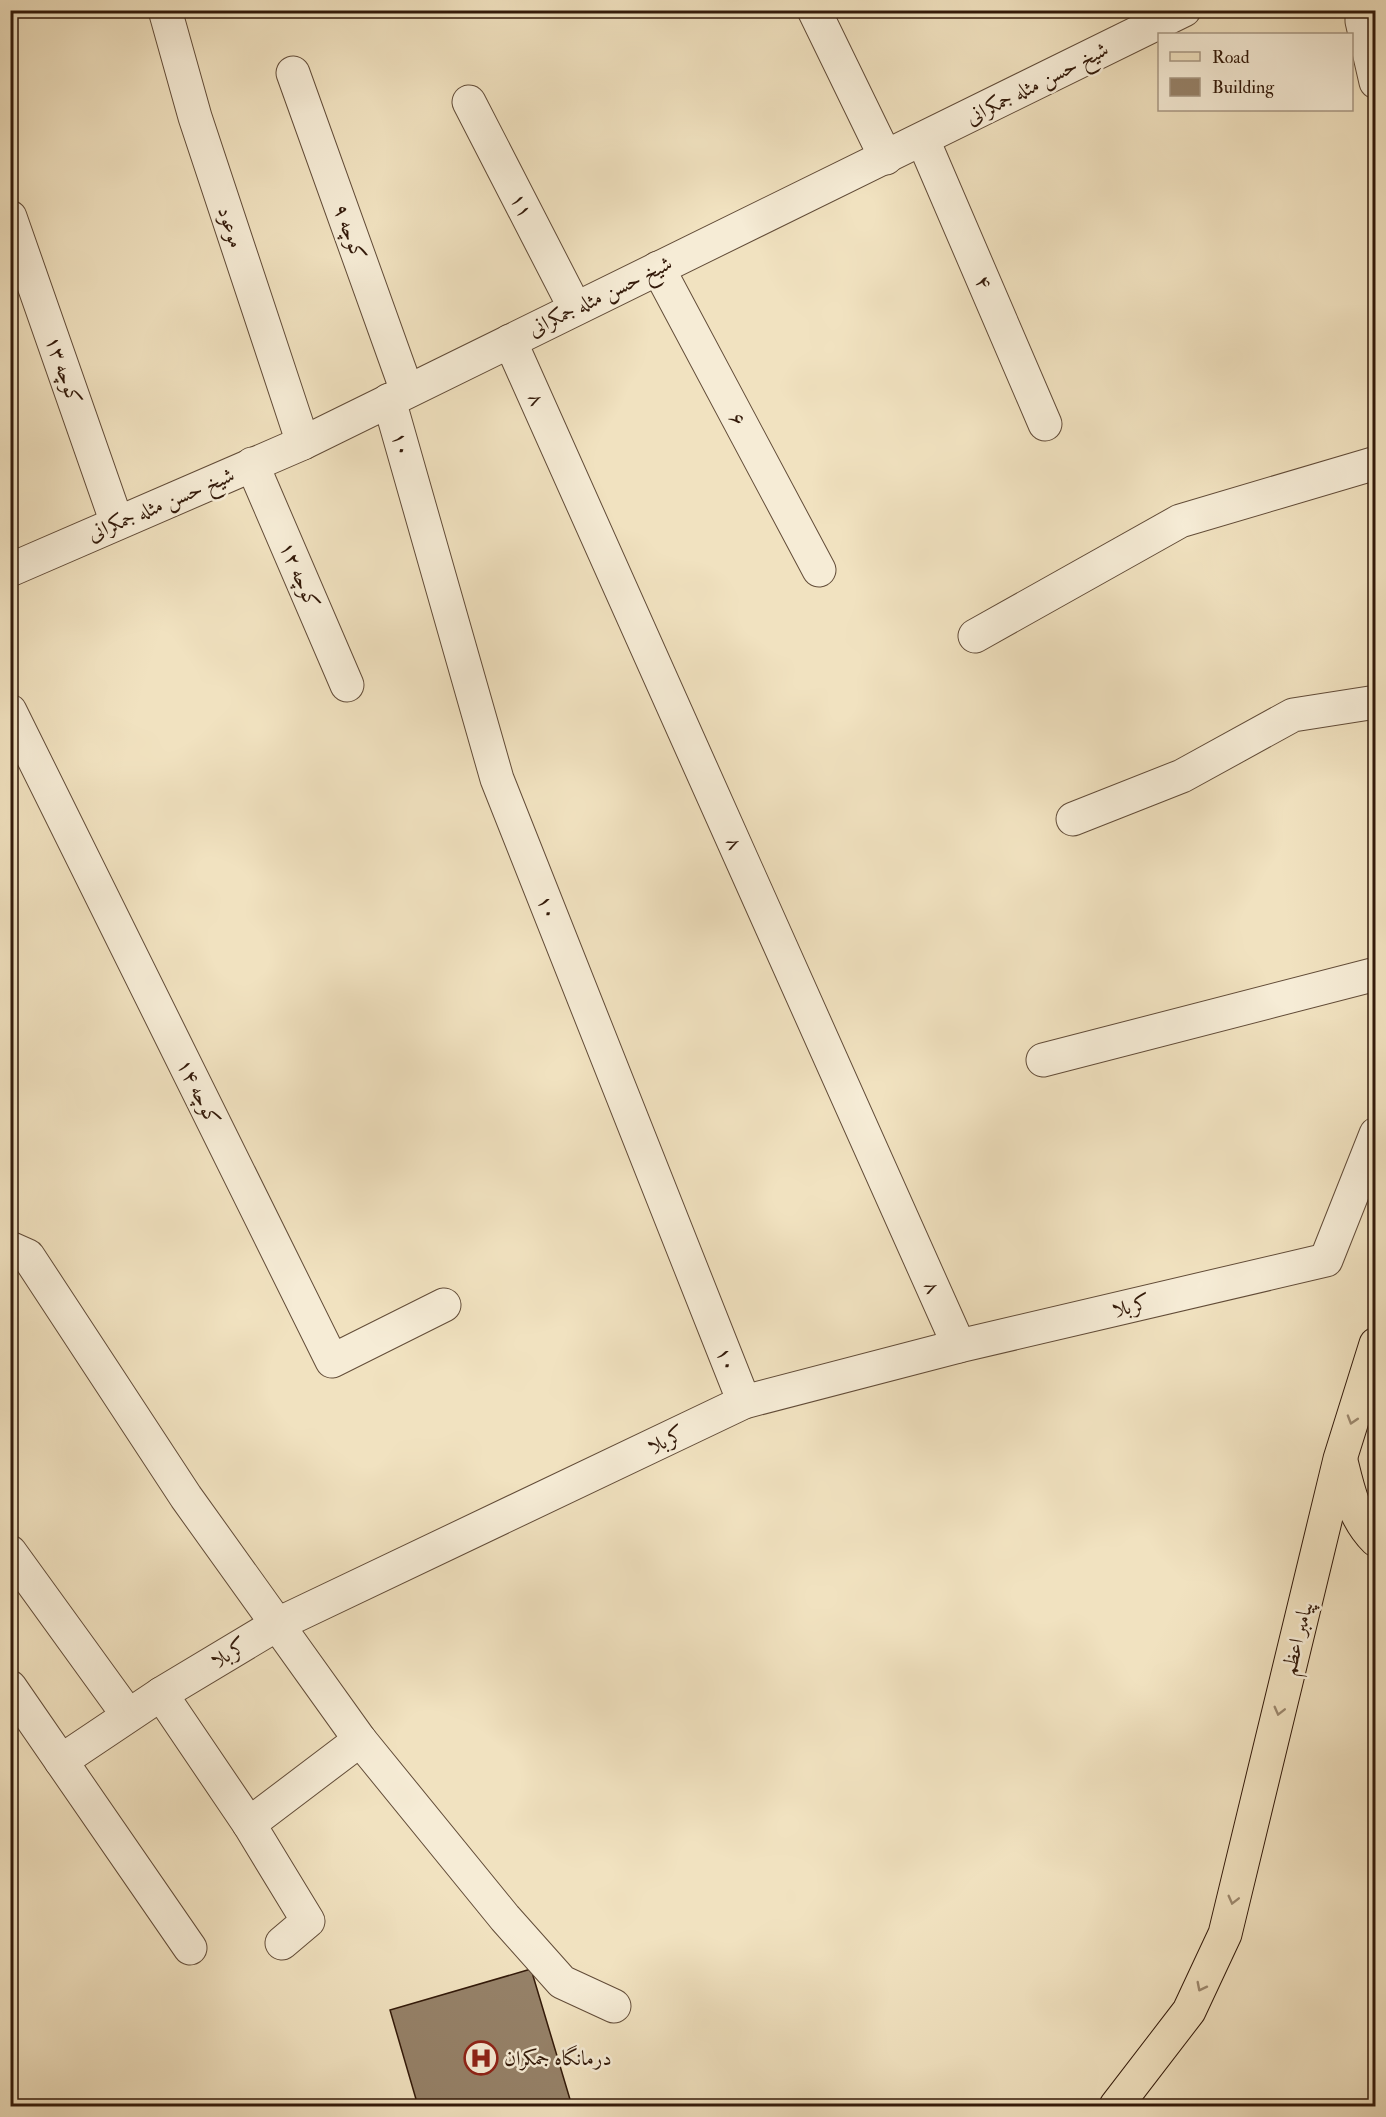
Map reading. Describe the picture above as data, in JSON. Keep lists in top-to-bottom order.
{
  "streets": {
    "main road": ["پیامبر اعظم"],
    "street": [
      "شیخ حسن مثله جمکرانی",
      "۱۱",
      "موعود",
      "کوچه ۹",
      "۴",
      "کوچه ۱۳",
      "۸",
      "۶",
      "۱۰",
      "کوچه ۱۲",
      "کوچه ۱۴",
      "کربلا"
    ]
  },
  "crossings": [
    ["شیخ حسن مثله جمکرانی", "۱۱"],
    ["شیخ حسن مثله جمکرانی", "موعود"],
    ["شیخ حسن مثله جمکرانی", "کوچه ۹"],
    ["شیخ حسن مثله جمکرانی", "۴"],
    ["شیخ حسن مثله جمکرانی", "کوچه ۱۳"],
    ["شیخ حسن مثله جمکرانی", "۸"],
    ["شیخ حسن مثله جمکرانی", "۶"],
    ["شیخ حسن مثله جمکرانی", "۱۰"],
    ["شیخ حسن مثله جمکرانی", "کوچه ۱۲"],
    ["کوچه ۹", "۱۰"],
    ["۸", "کربلا"],
    ["۱۰", "کربلا"]
  ],
  "one_way": ["پیامبر اعظم"],
  "places": {
    "hospital": ["درمانگاه جمکران"]
  },
  "legend": ["Road", "Building"]
}
